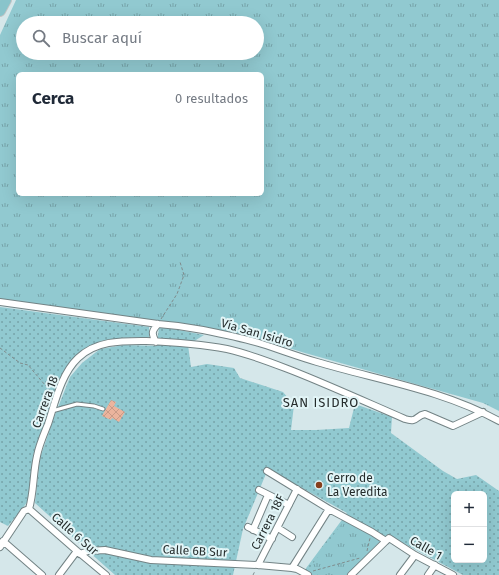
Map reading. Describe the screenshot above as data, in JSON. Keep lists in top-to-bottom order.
{
  "streets": {
    "street": [
      "Vía San Isidro",
      "Carrera 18",
      "Carrera 18F",
      "Calle 6 Sur",
      "Calle 1",
      "Calle 6B Sur"
    ]
  },
  "crossings": [
    ["Vía San Isidro", "Carrera 18"],
    ["Carrera 18", "Calle 6 Sur"],
    ["Carrera 18F", "Calle 1"],
    ["Carrera 18F", "Calle 6B Sur"],
    ["Calle 6 Sur", "Calle 6B Sur"]
  ],
  "districts": ["SAN ISIDRO"],
  "places": ["Cerro de La Veredita"],
  "page": {
    "search": "Buscar aquí",
    "heading": ["Cerca", "0 resultados"],
    "map_buttons": ["+", "−"]
  }
}
